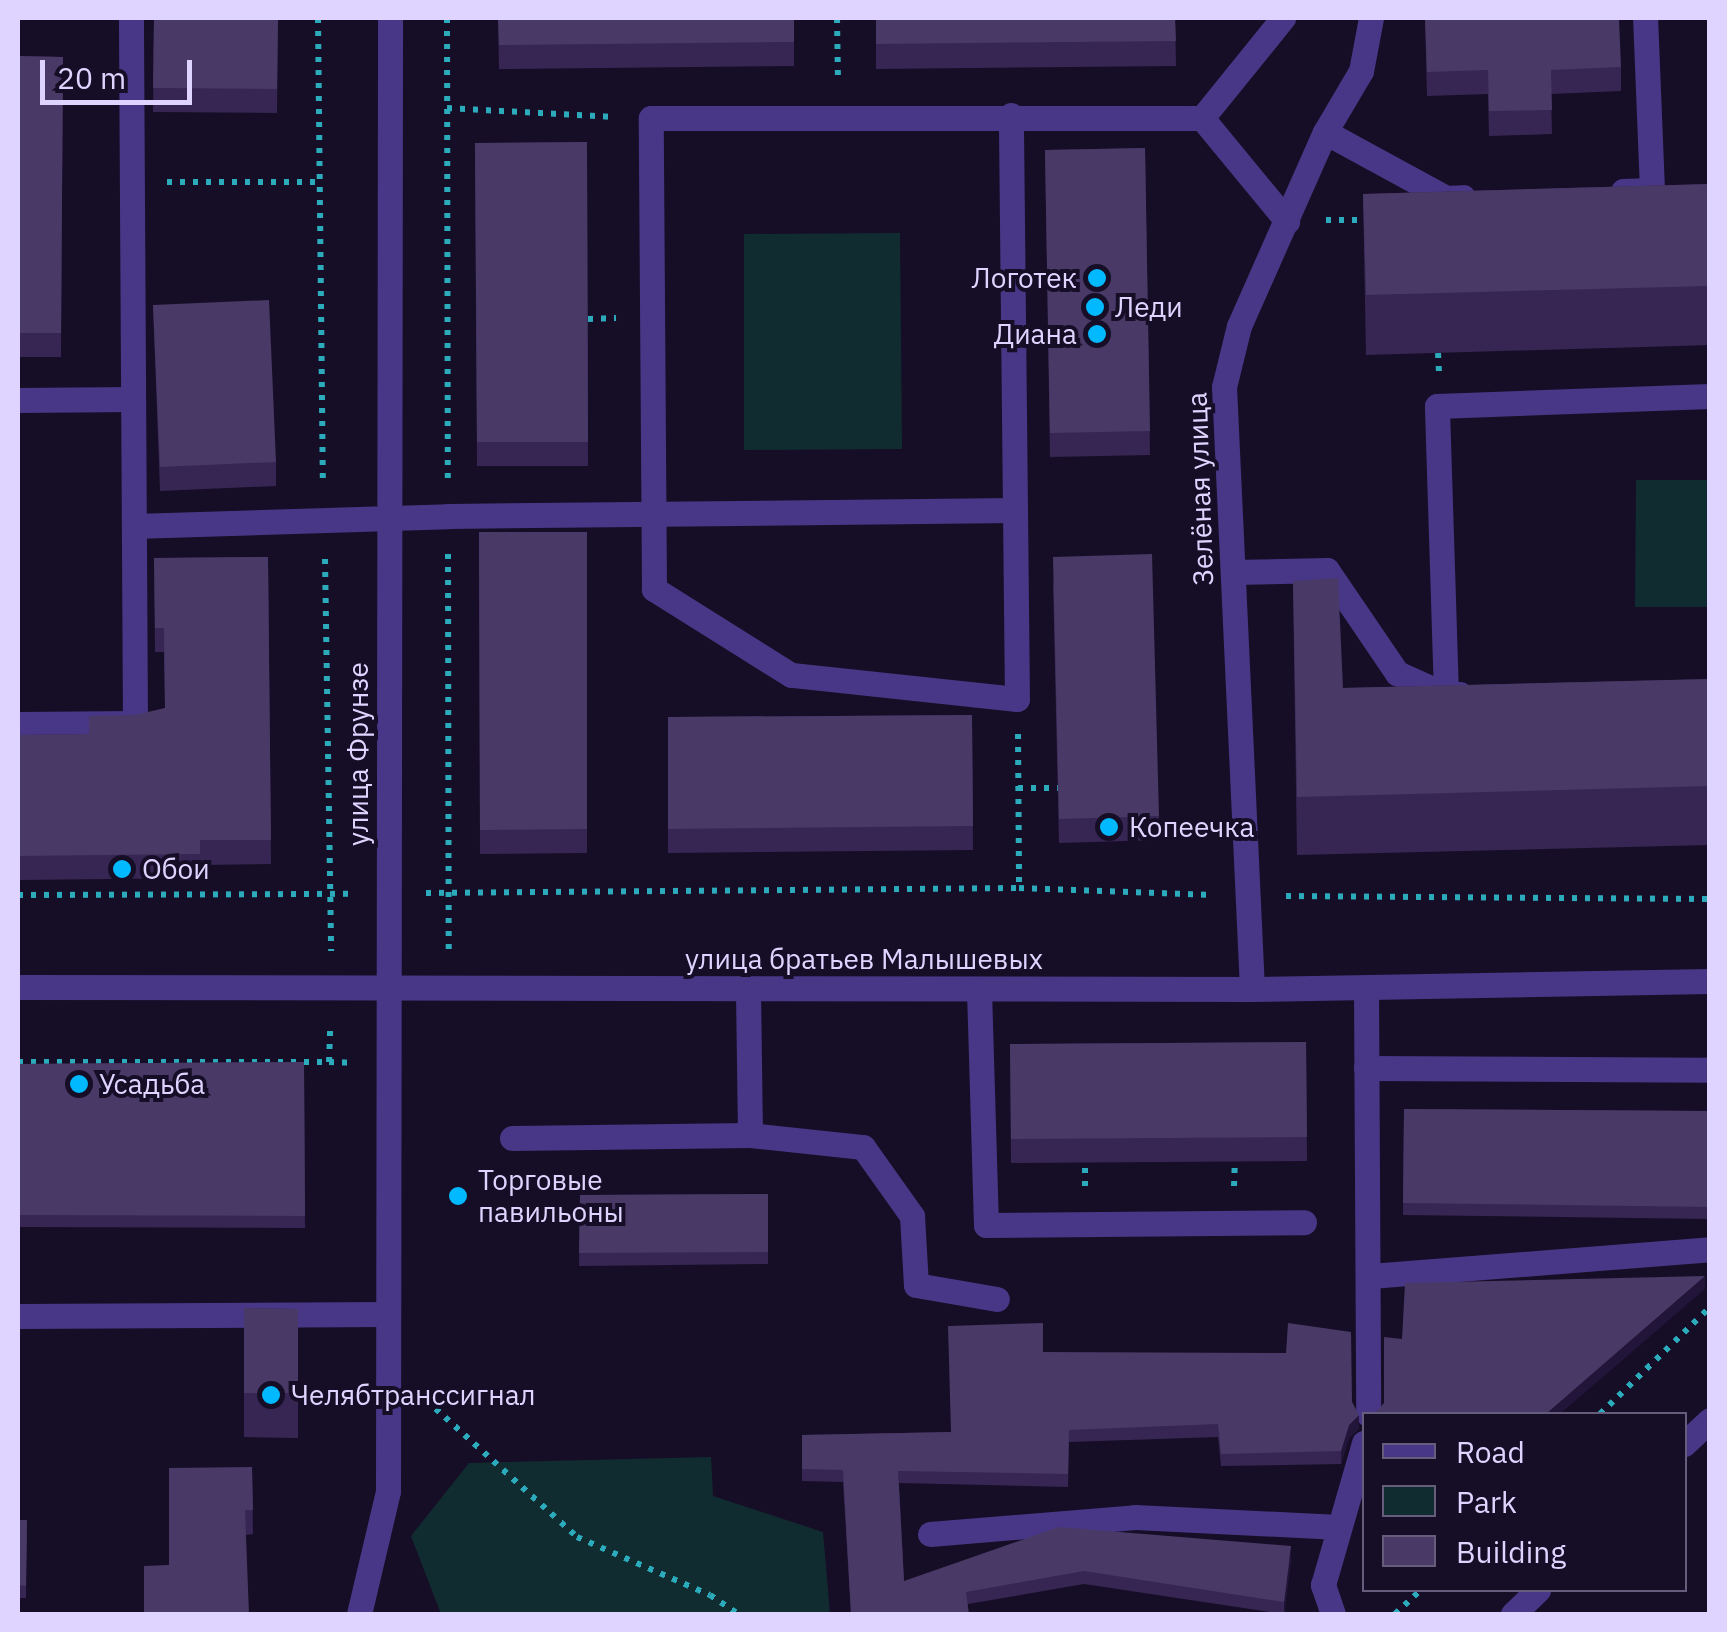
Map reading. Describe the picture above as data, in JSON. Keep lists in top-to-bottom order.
{
  "streets": {
    "street": ["Зелёная улица", "улица Фрунзе", "улица братьев Малышевых"]
  },
  "crossings": [
    ["Зелёная улица", "улица братьев Малышевых"],
    ["улица Фрунзе", "улица братьев Малышевых"]
  ],
  "places": [
    "Логотек",
    "Леди",
    "Диана",
    "Копеечка",
    "Обои",
    "Усадьба",
    "Торговые павильоны",
    "Челябтранссигнал"
  ],
  "legend": ["Road", "Park", "Building"],
  "scale_bar": "20 m"
}
